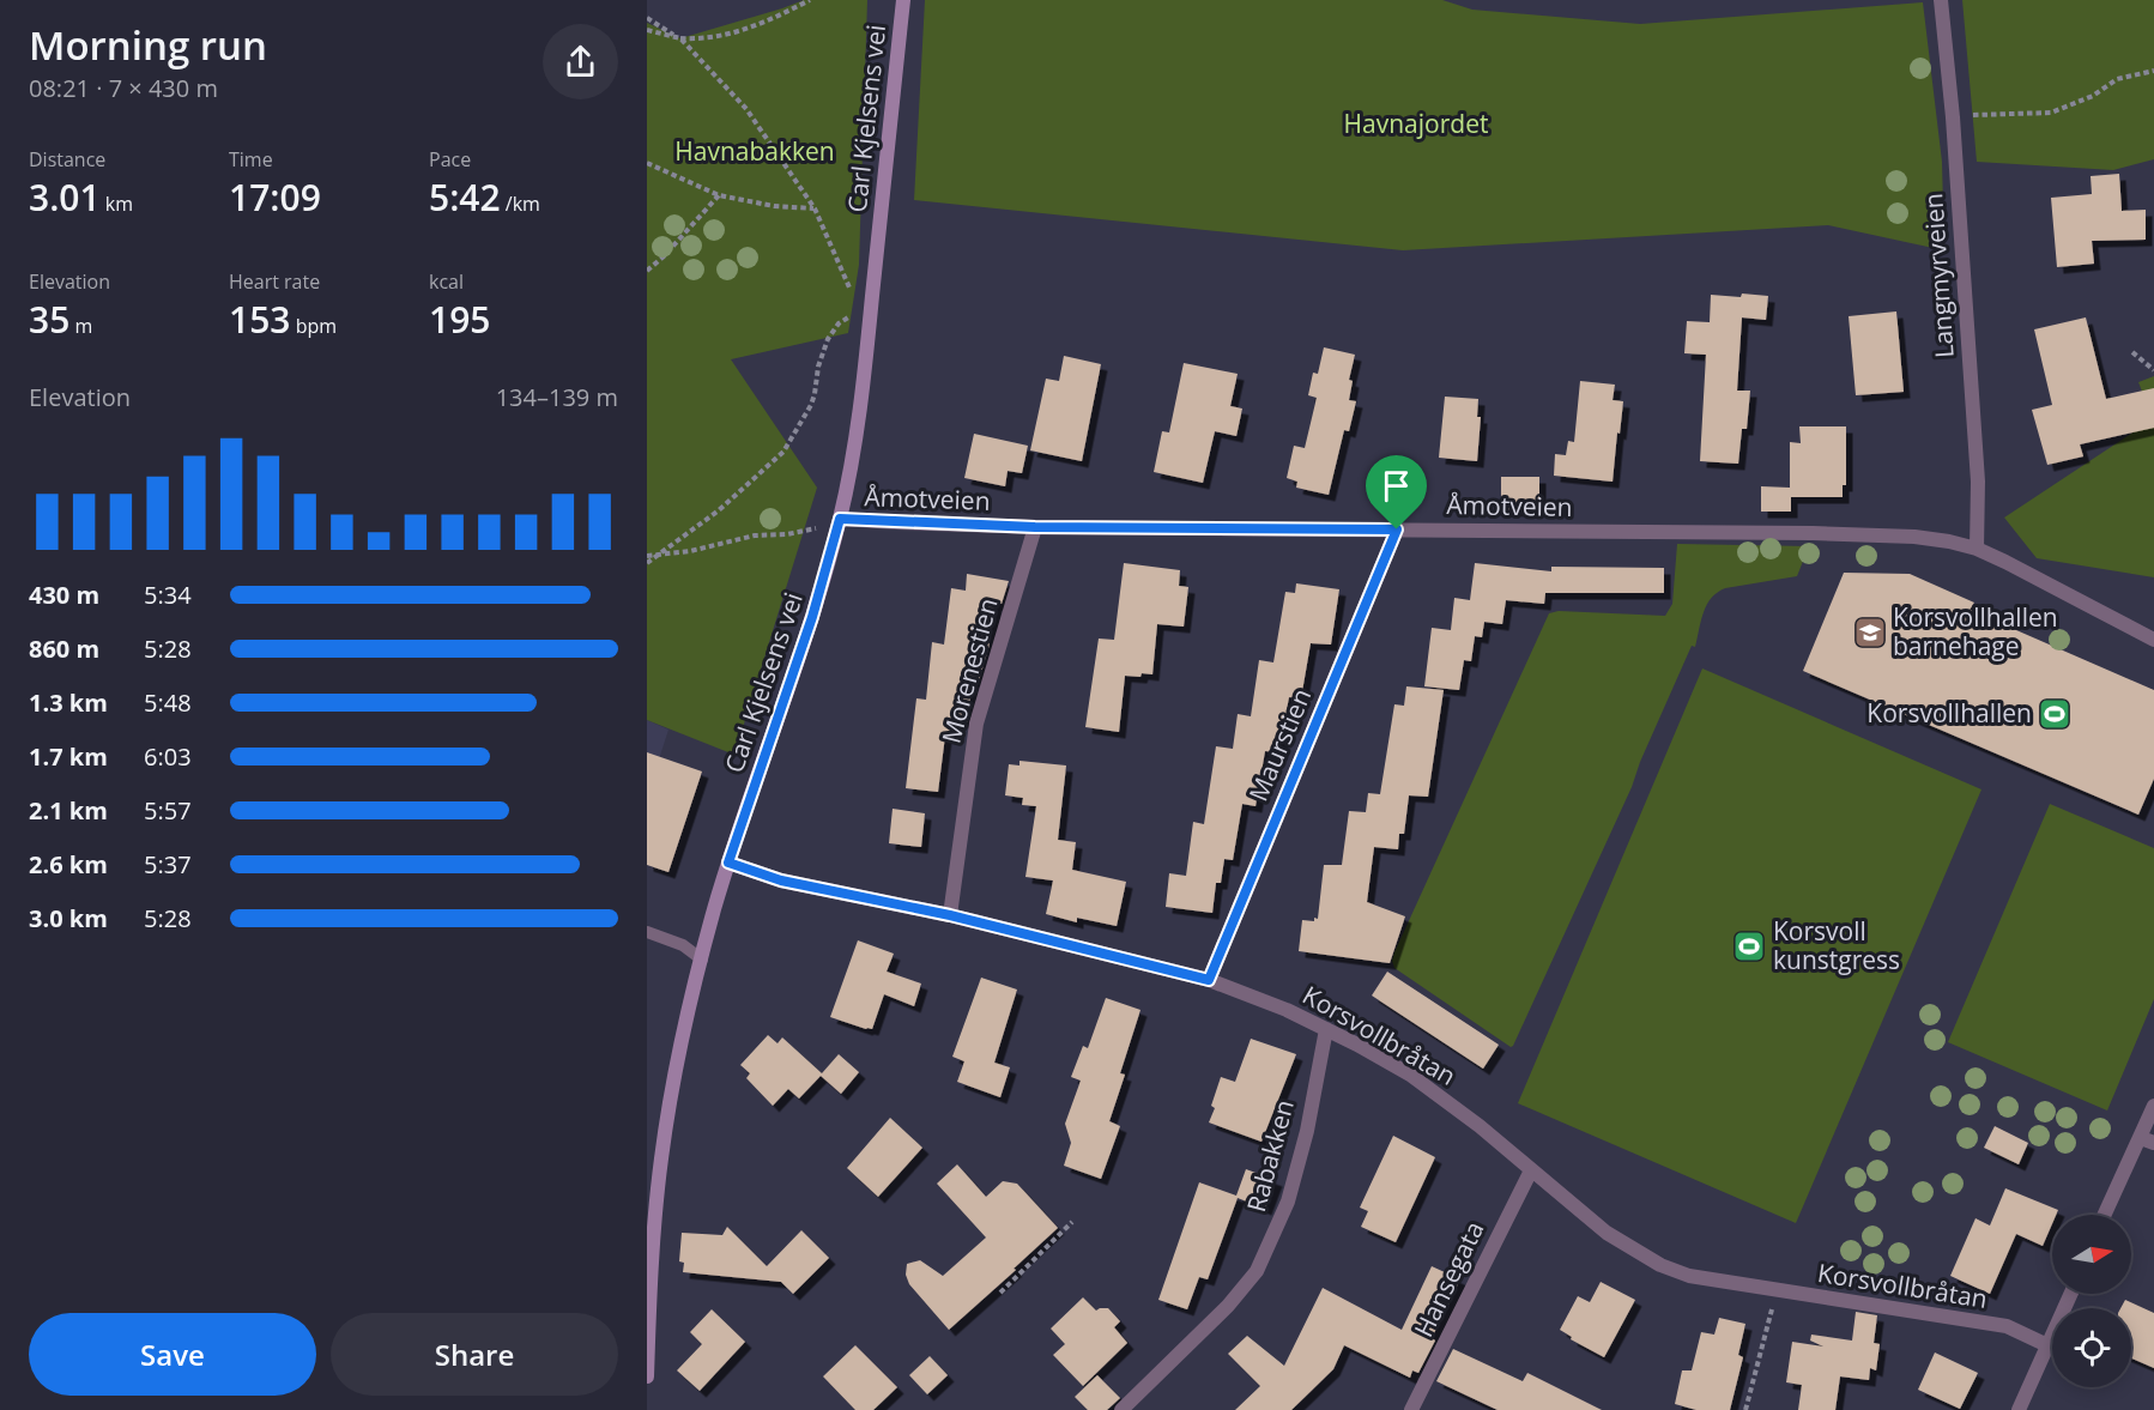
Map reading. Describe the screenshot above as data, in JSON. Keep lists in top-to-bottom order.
{
  "streets": {
    "main road": ["Carl Kjelsens vei"],
    "street": [
      "Langmyrveien",
      "Åmotveien",
      "Morenestien",
      "Maurstien",
      "Korsvollbråtan",
      "Rabakken",
      "Hansegata"
    ]
  },
  "crossings": [
    ["Carl Kjelsens vei", "Åmotveien"],
    ["Carl Kjelsens vei", "Korsvollbråtan"],
    ["Langmyrveien", "Åmotveien"],
    ["Åmotveien", "Morenestien"],
    ["Åmotveien", "Maurstien"],
    ["Morenestien", "Korsvollbråtan"],
    ["Maurstien", "Korsvollbråtan"],
    ["Korsvollbråtan", "Rabakken"],
    ["Korsvollbråtan", "Hansegata"]
  ],
  "parks": ["Havnajordet", "Havnabakken"],
  "places": {
    "school or university": ["Korsvollhallen barnehage"],
    "sports": ["Korsvollhallen", "Korsvoll kunstgress"]
  },
  "north": "right",
  "page": {
    "heading": ["Morning run", "08:21 · 7 × 430 m"],
    "stats": [
      ["Distance", "3.01 km"],
      ["Time", "17:09"],
      ["Pace", "5:42 /km"],
      ["Elevation", "35 m"],
      ["Heart rate", "153 bpm"],
      ["kcal", "195"]
    ],
    "chart": ["Elevation", "134–139 m"],
    "list": [
      {
        "name": "430 m",
        "note": "5:34"
      },
      {
        "name": "860 m",
        "note": "5:28"
      },
      {
        "name": "1.3 km",
        "note": "5:48"
      },
      {
        "name": "1.7 km",
        "note": "6:03"
      },
      {
        "name": "2.1 km",
        "note": "5:57"
      },
      {
        "name": "2.6 km",
        "note": "5:37"
      },
      {
        "name": "3.0 km",
        "note": "5:28"
      }
    ],
    "buttons": ["Save", "Share"]
  }
}
